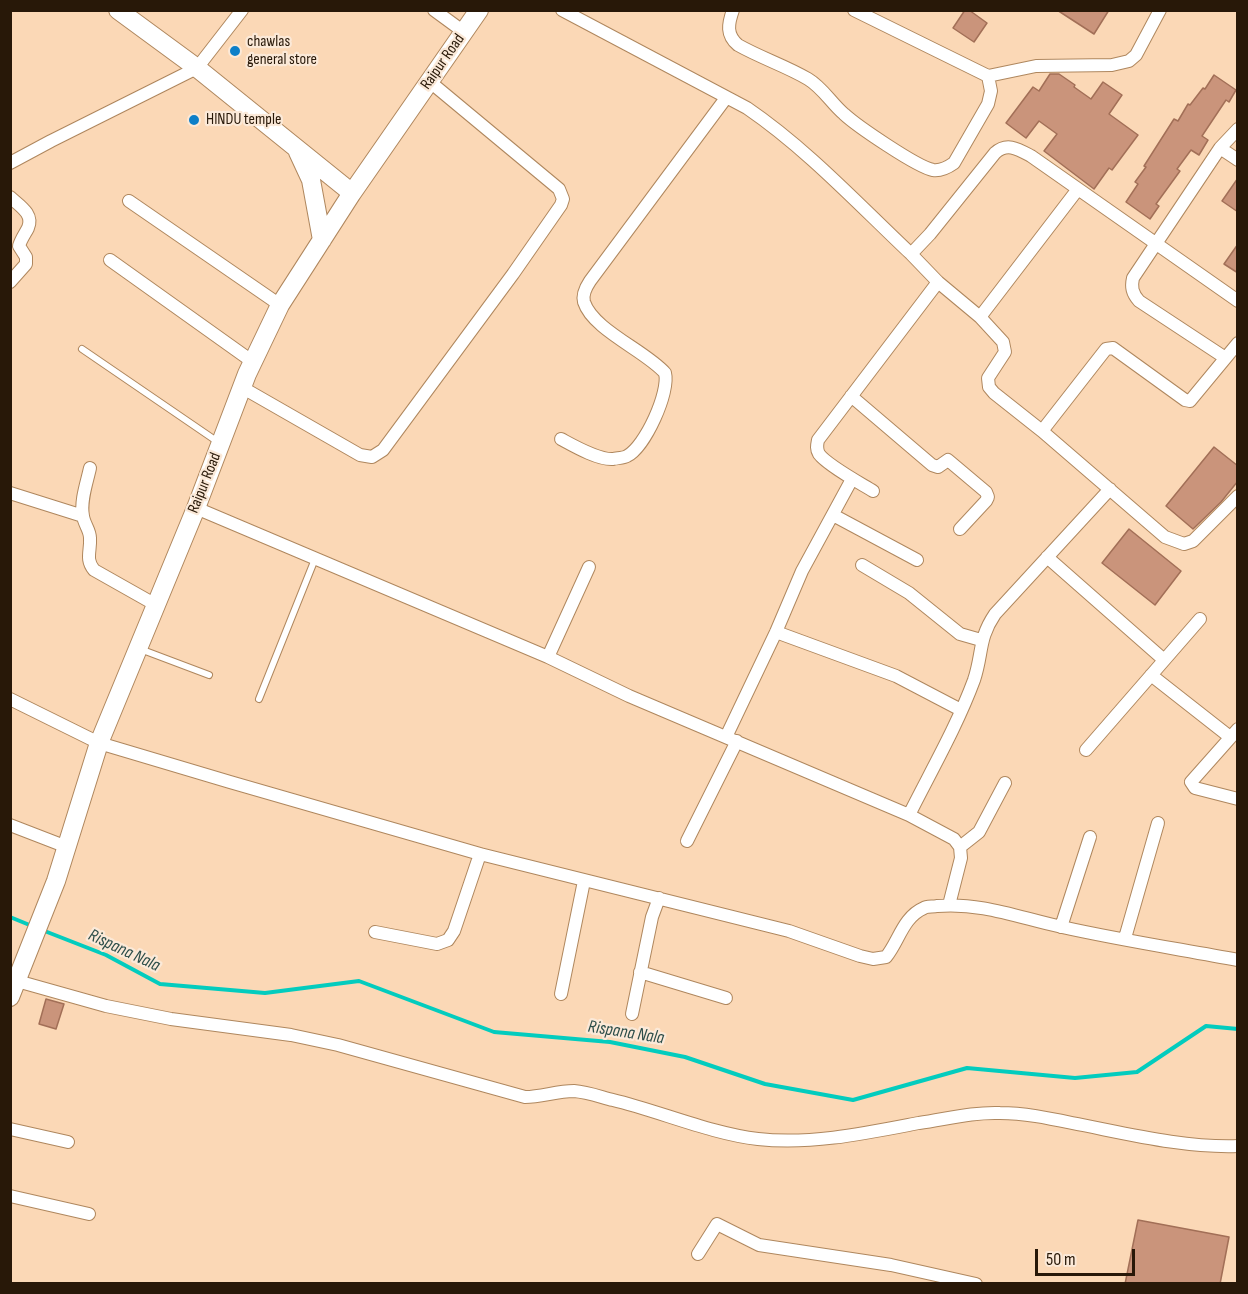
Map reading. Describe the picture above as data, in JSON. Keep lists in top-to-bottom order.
{
  "streets": {
    "main road": ["Raipur Road"]
  },
  "water": ["Rispana Nala"],
  "places": ["chawlas general store", "HINDU temple"],
  "scale_bar": "50 m"
}
